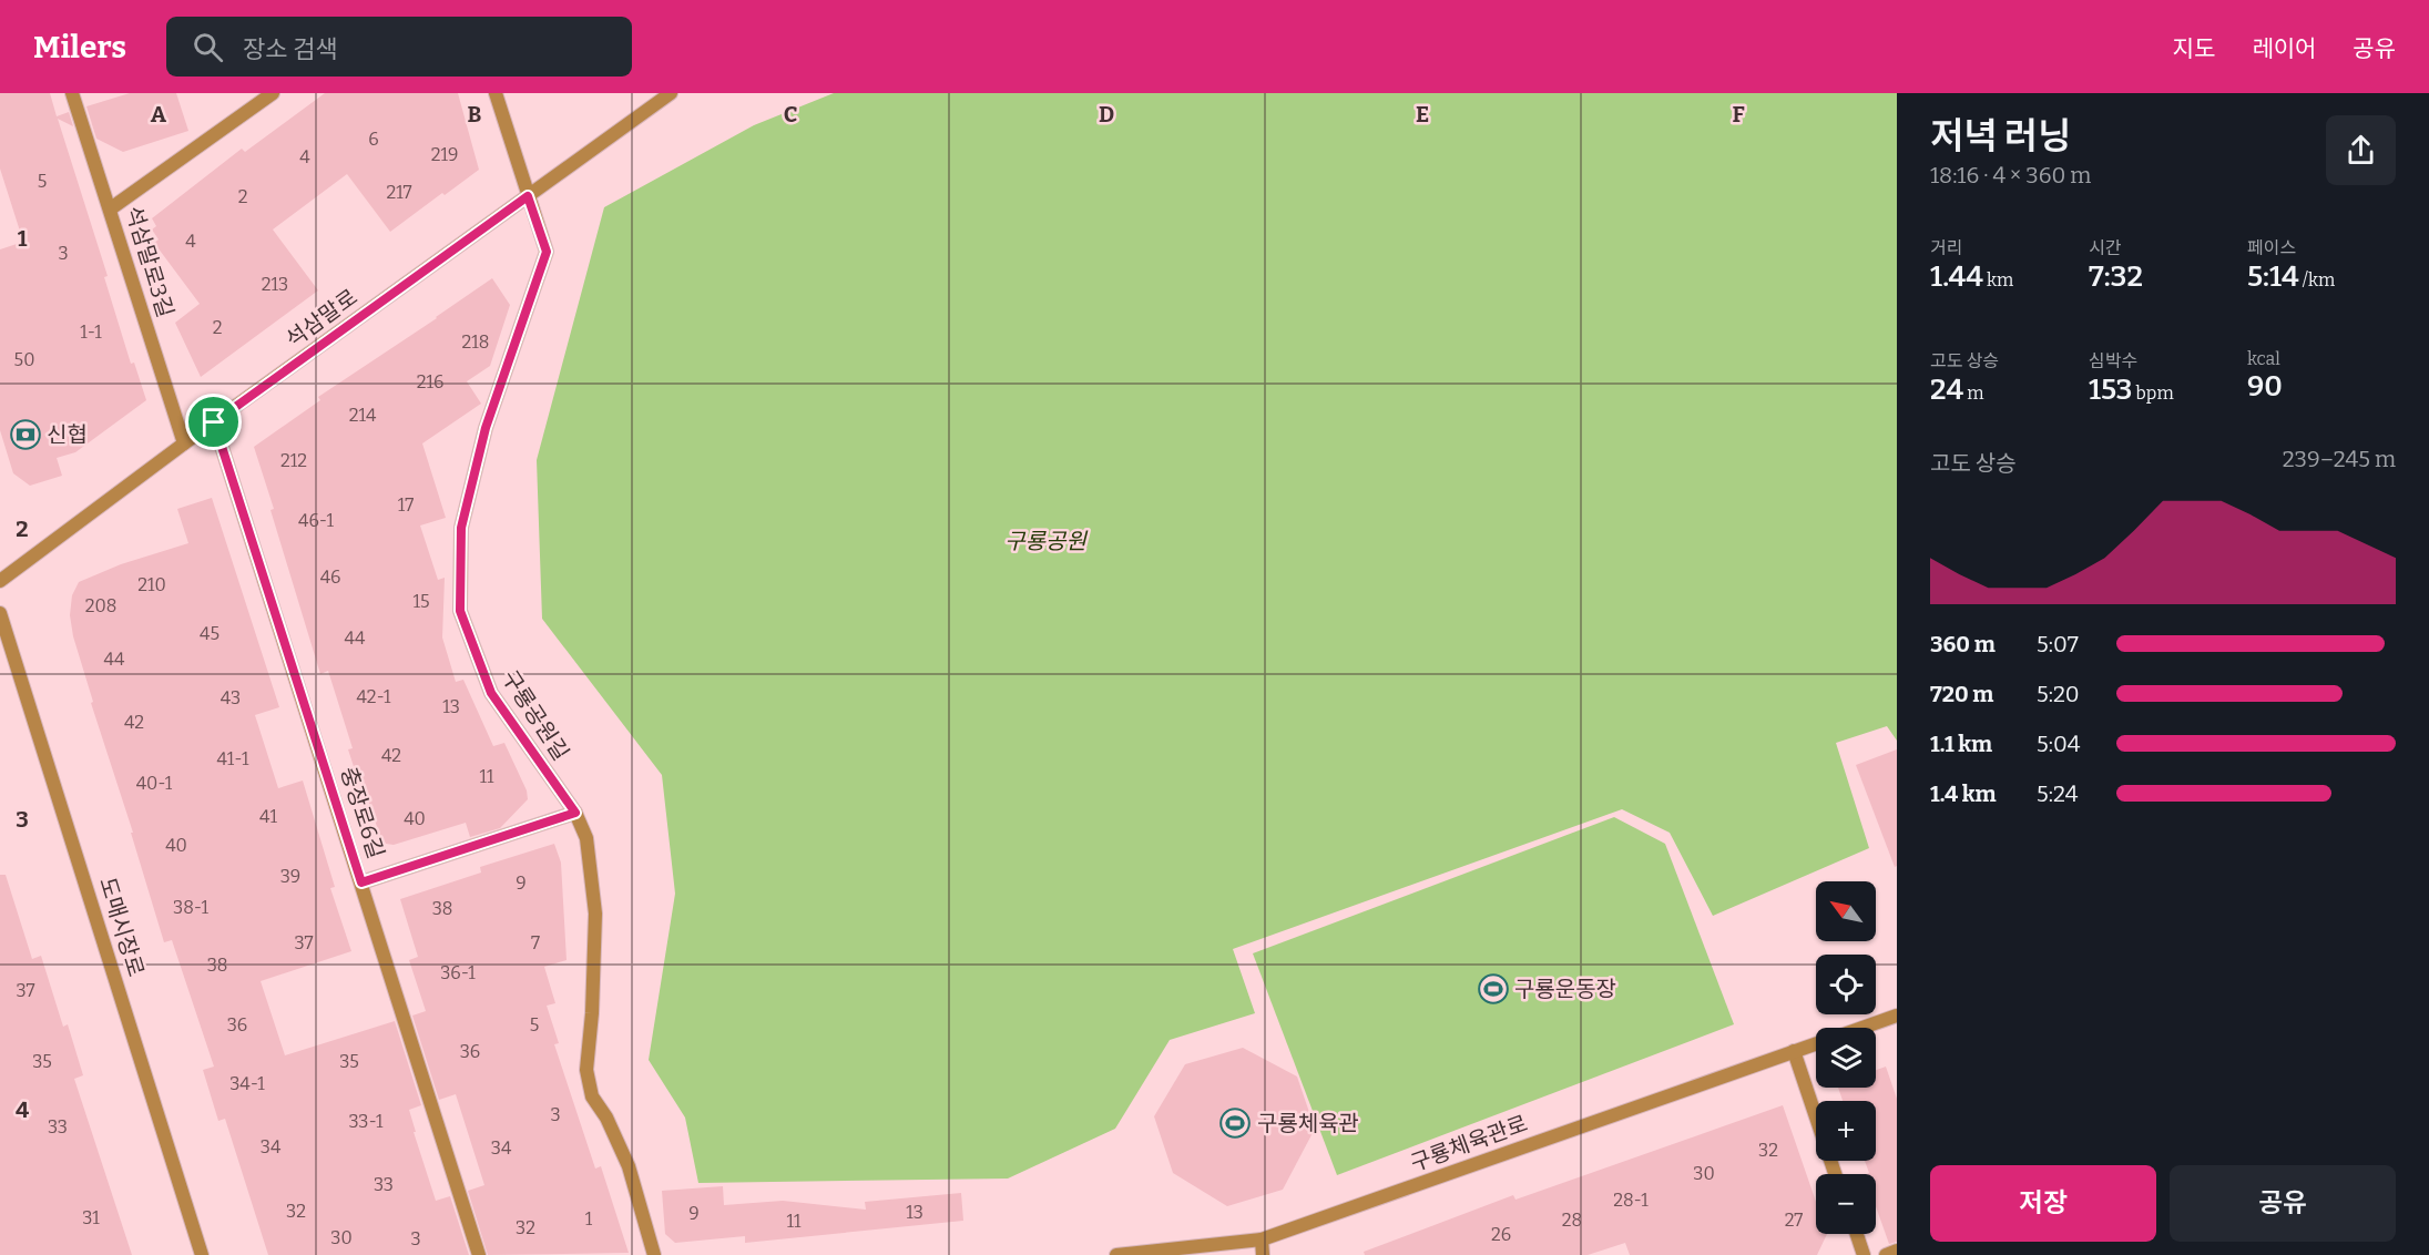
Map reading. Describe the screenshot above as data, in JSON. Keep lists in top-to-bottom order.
{
  "streets": {
    "street": [
      "석삼말로3길",
      "석삼말로",
      "구룡공원길",
      "충장로6길",
      "도매시장로",
      "구룡체육관로"
    ]
  },
  "crossings": [
    ["석삼말로3길", "석삼말로"],
    ["석삼말로", "구룡공원길"],
    ["석삼말로", "충장로6길"]
  ],
  "parks": ["구룡공원"],
  "places": {
    "bank": ["신협"],
    "sports": ["구룡운동장", "구룡체육관"]
  },
  "house_numbers": [
    "6",
    "219",
    "4",
    "5",
    "217",
    "2",
    "4",
    "3",
    "213",
    "2",
    "1-1",
    "218",
    "50",
    "216",
    "214",
    "212",
    "17",
    "46-1",
    "46",
    "210",
    "15",
    "208",
    "45",
    "44",
    "44",
    "42-1",
    "43",
    "13",
    "42",
    "42",
    "41-1",
    "11",
    "40-1",
    "41",
    "40",
    "40",
    "39",
    "9",
    "38-1",
    "38",
    "37",
    "7",
    "38",
    "36-1",
    "37",
    "36",
    "5",
    "36",
    "35",
    "35",
    "34-1",
    "3",
    "33-1",
    "33",
    "34",
    "34",
    "32",
    "30",
    "33",
    "28-1",
    "32",
    "13",
    "9",
    "31",
    "1",
    "28",
    "27",
    "11",
    "32",
    "26",
    "30",
    "3"
  ],
  "north": "top left",
  "page": {
    "header": "Milers",
    "search": "장소 검색",
    "nav": ["지도", "레이어", "공유"],
    "heading": ["저녁 러닝", "18:16 · 4 × 360 m"],
    "stats": [
      ["거리", "1.44 km"],
      ["시간", "7:32"],
      ["페이스", "5:14 /km"],
      ["고도 상승", "24 m"],
      ["심박수", "153 bpm"],
      ["kcal", "90"]
    ],
    "chart": ["고도 상승", "239–245 m"],
    "list": [
      {
        "name": "360 m",
        "note": "5:07"
      },
      {
        "name": "720 m",
        "note": "5:20"
      },
      {
        "name": "1.1 km",
        "note": "5:04"
      },
      {
        "name": "1.4 km",
        "note": "5:24"
      }
    ],
    "map_buttons": ["+", "−"],
    "buttons": ["저장", "공유"]
  },
  "grid": {
    "columns": [
      "A",
      "B",
      "C",
      "D",
      "E",
      "F"
    ],
    "rows": [
      "1",
      "2",
      "3",
      "4"
    ]
  }
}
